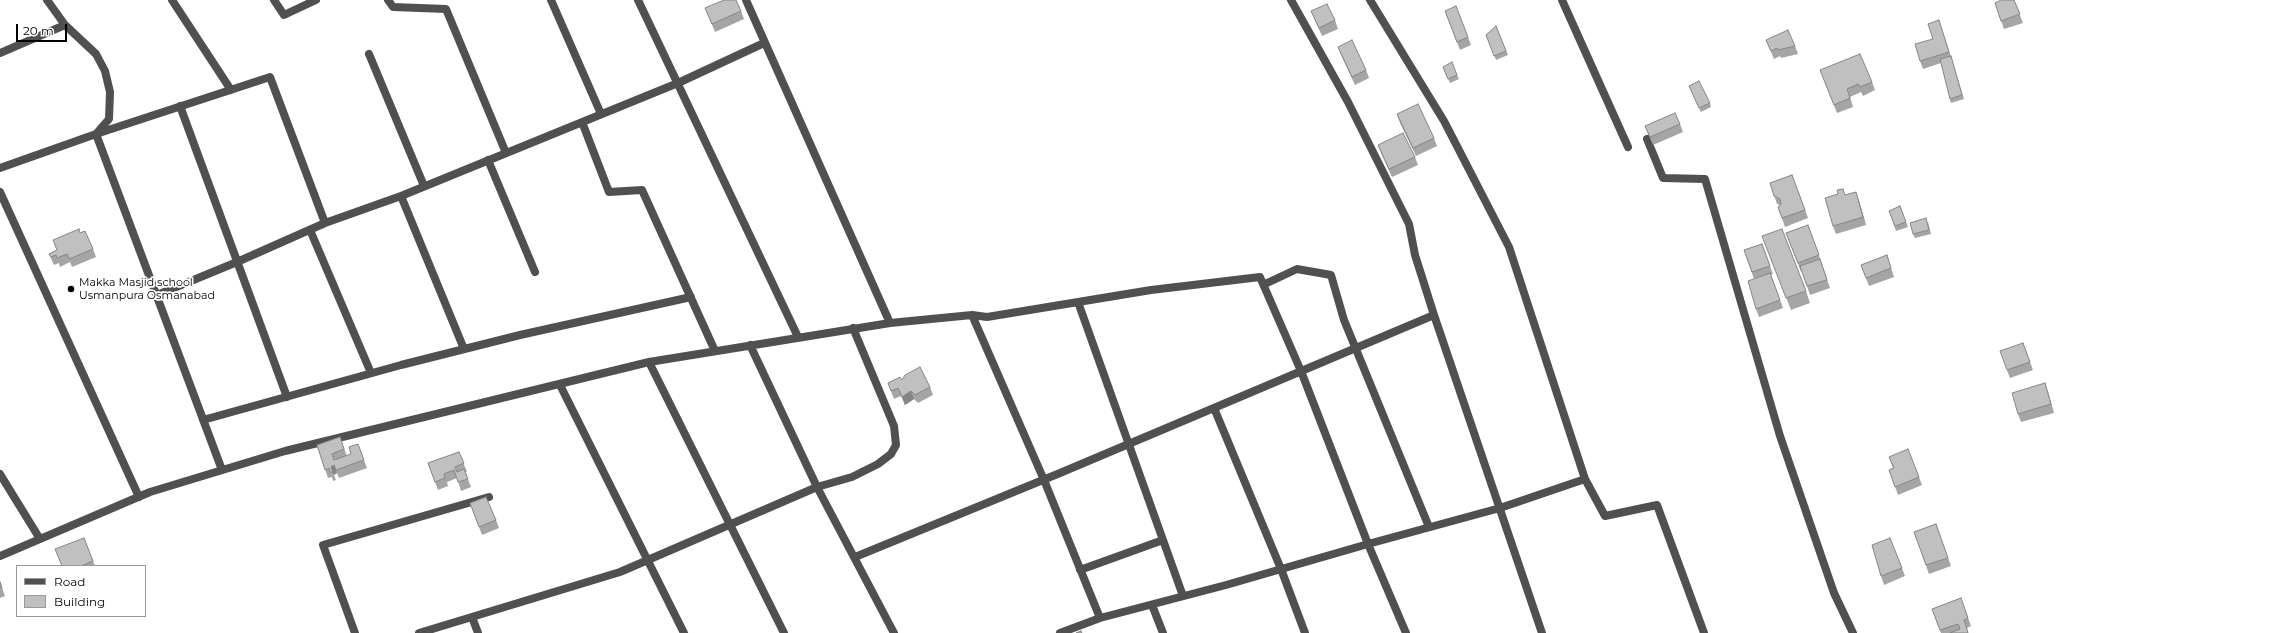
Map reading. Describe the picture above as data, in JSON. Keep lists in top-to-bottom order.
{
  "places": ["Makka Masjid school Usmanpura Osmanabad"],
  "legend": ["Road", "Building"],
  "scale_bar": "20 m"
}
